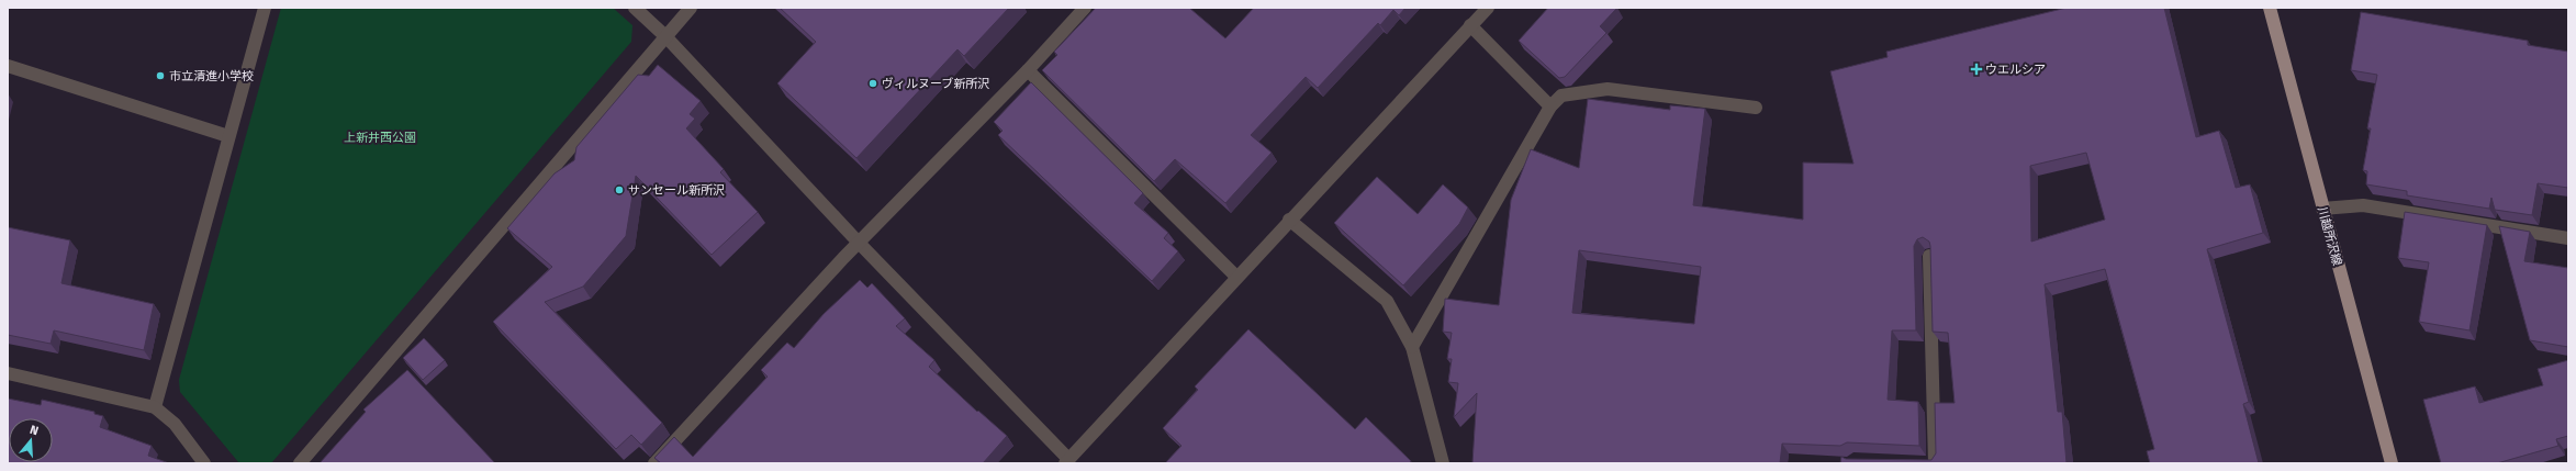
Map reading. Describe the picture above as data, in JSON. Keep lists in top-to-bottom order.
{
  "streets": {
    "main road": ["川越所沢線"]
  },
  "parks": ["上新井西公園"],
  "places": {
    "health": ["ウエルシア"],
    "other": ["市立清進小学校", "ヴィルヌーブ新所沢", "サンセール新所沢"]
  },
  "north": "top"
}
